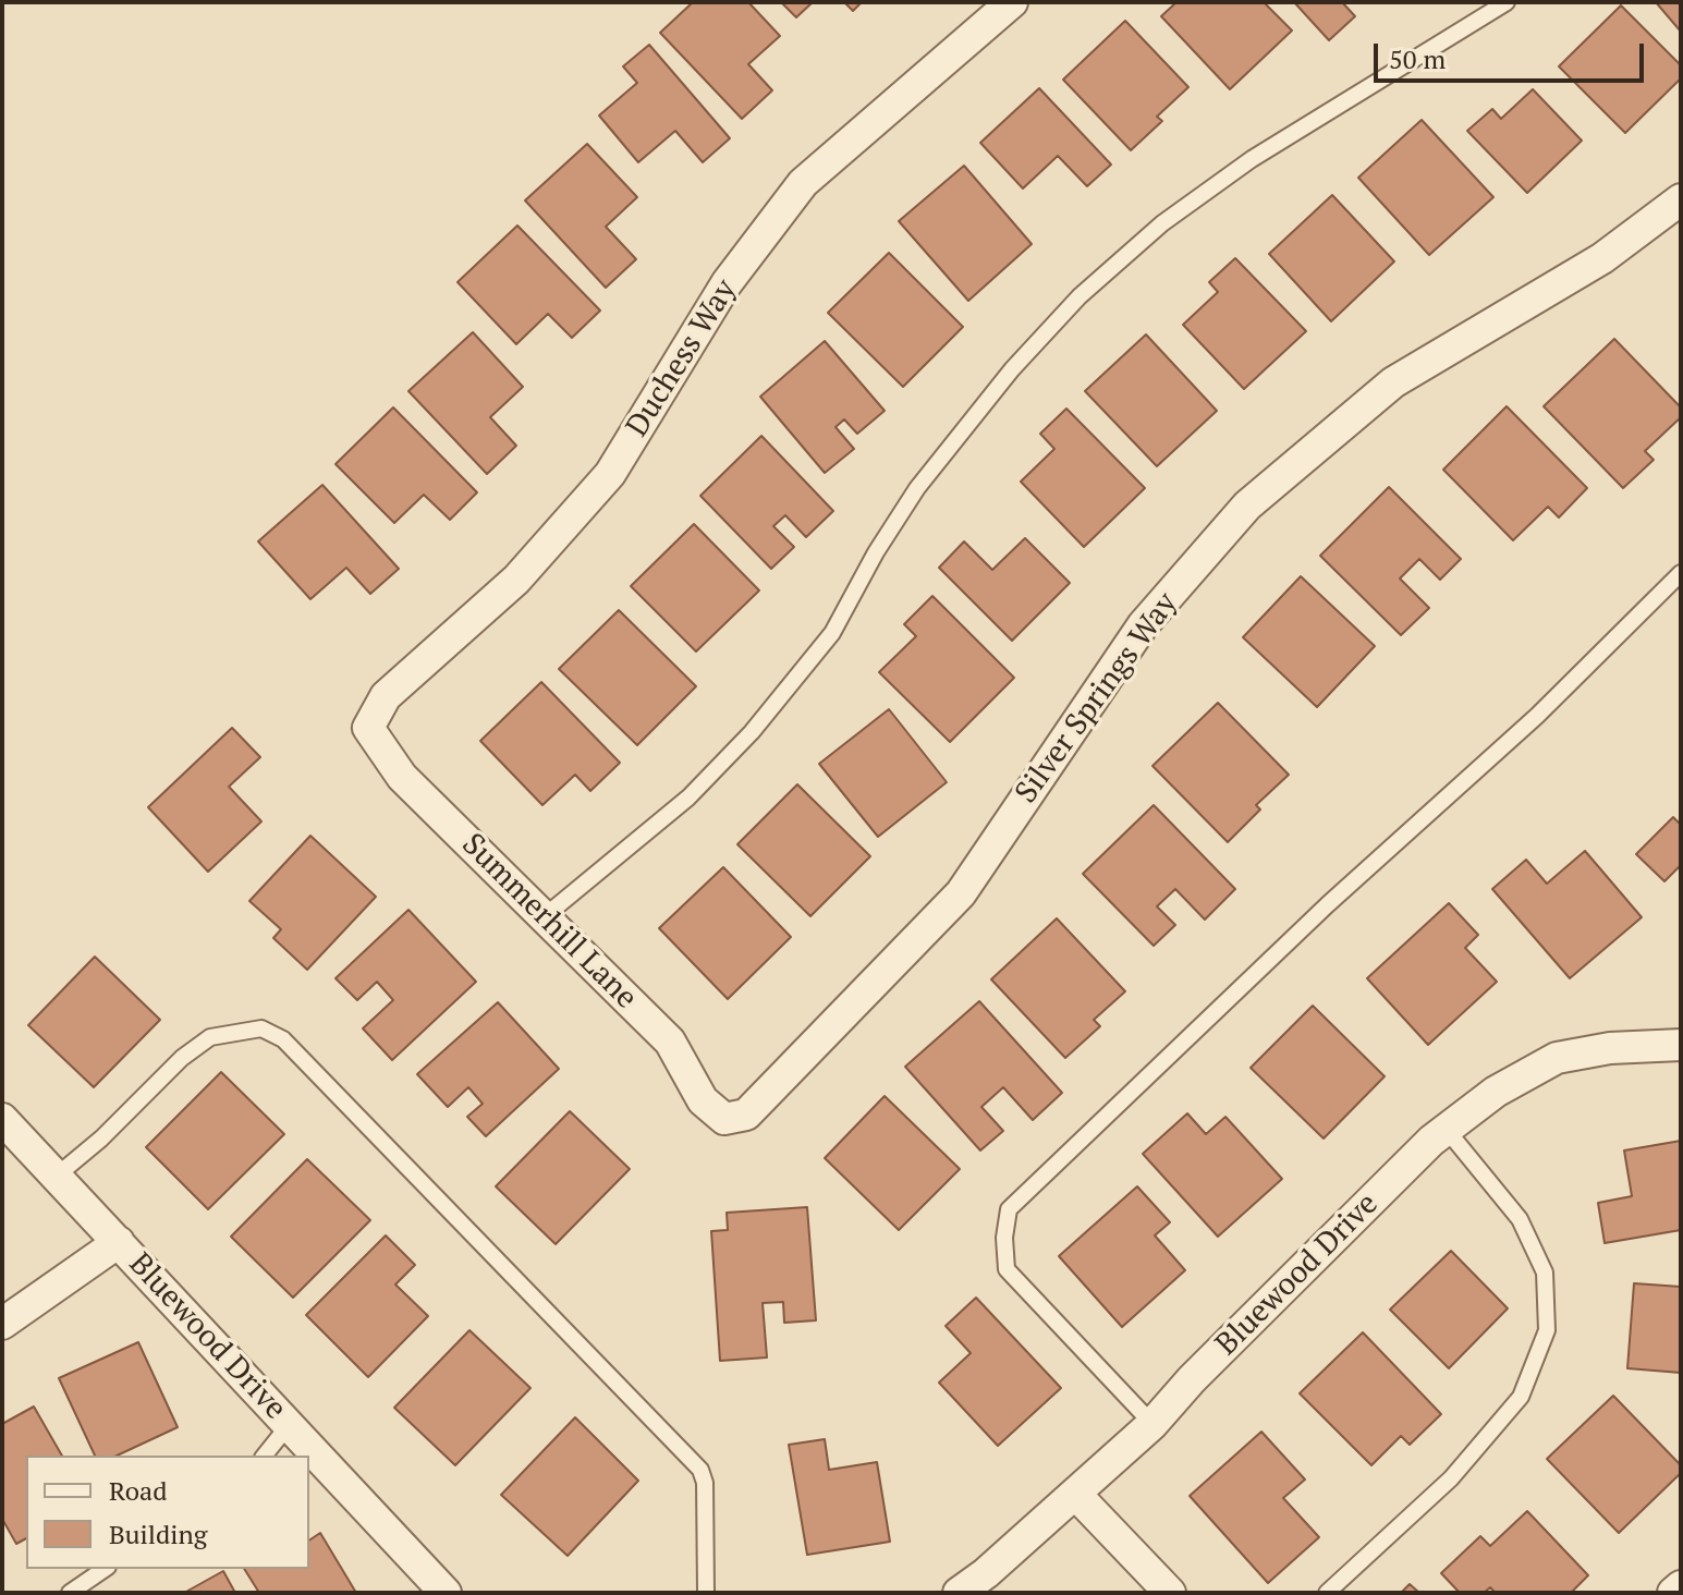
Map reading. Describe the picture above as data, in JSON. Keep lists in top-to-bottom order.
{
  "streets": {
    "street": [
      "Duchess Way",
      "Silver Springs Way",
      "Summerhill Lane",
      "Bluewood Drive"
    ]
  },
  "crossings": [
    ["Duchess Way", "Summerhill Lane"],
    ["Silver Springs Way", "Summerhill Lane"]
  ],
  "legend": ["Road", "Building"],
  "scale_bar": "50 m"
}
